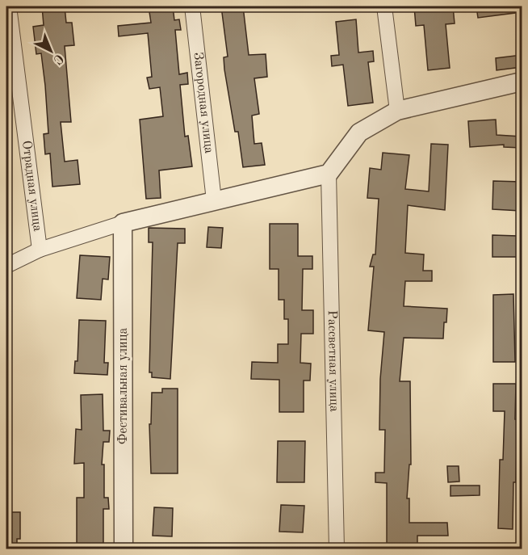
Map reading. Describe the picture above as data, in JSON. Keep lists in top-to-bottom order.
{
  "streets": {
    "street": [
      "Загородная улица",
      "Отрадная улица",
      "Рассветная улица",
      "Фестивальная улица"
    ]
  },
  "north": "bottom right"
}
